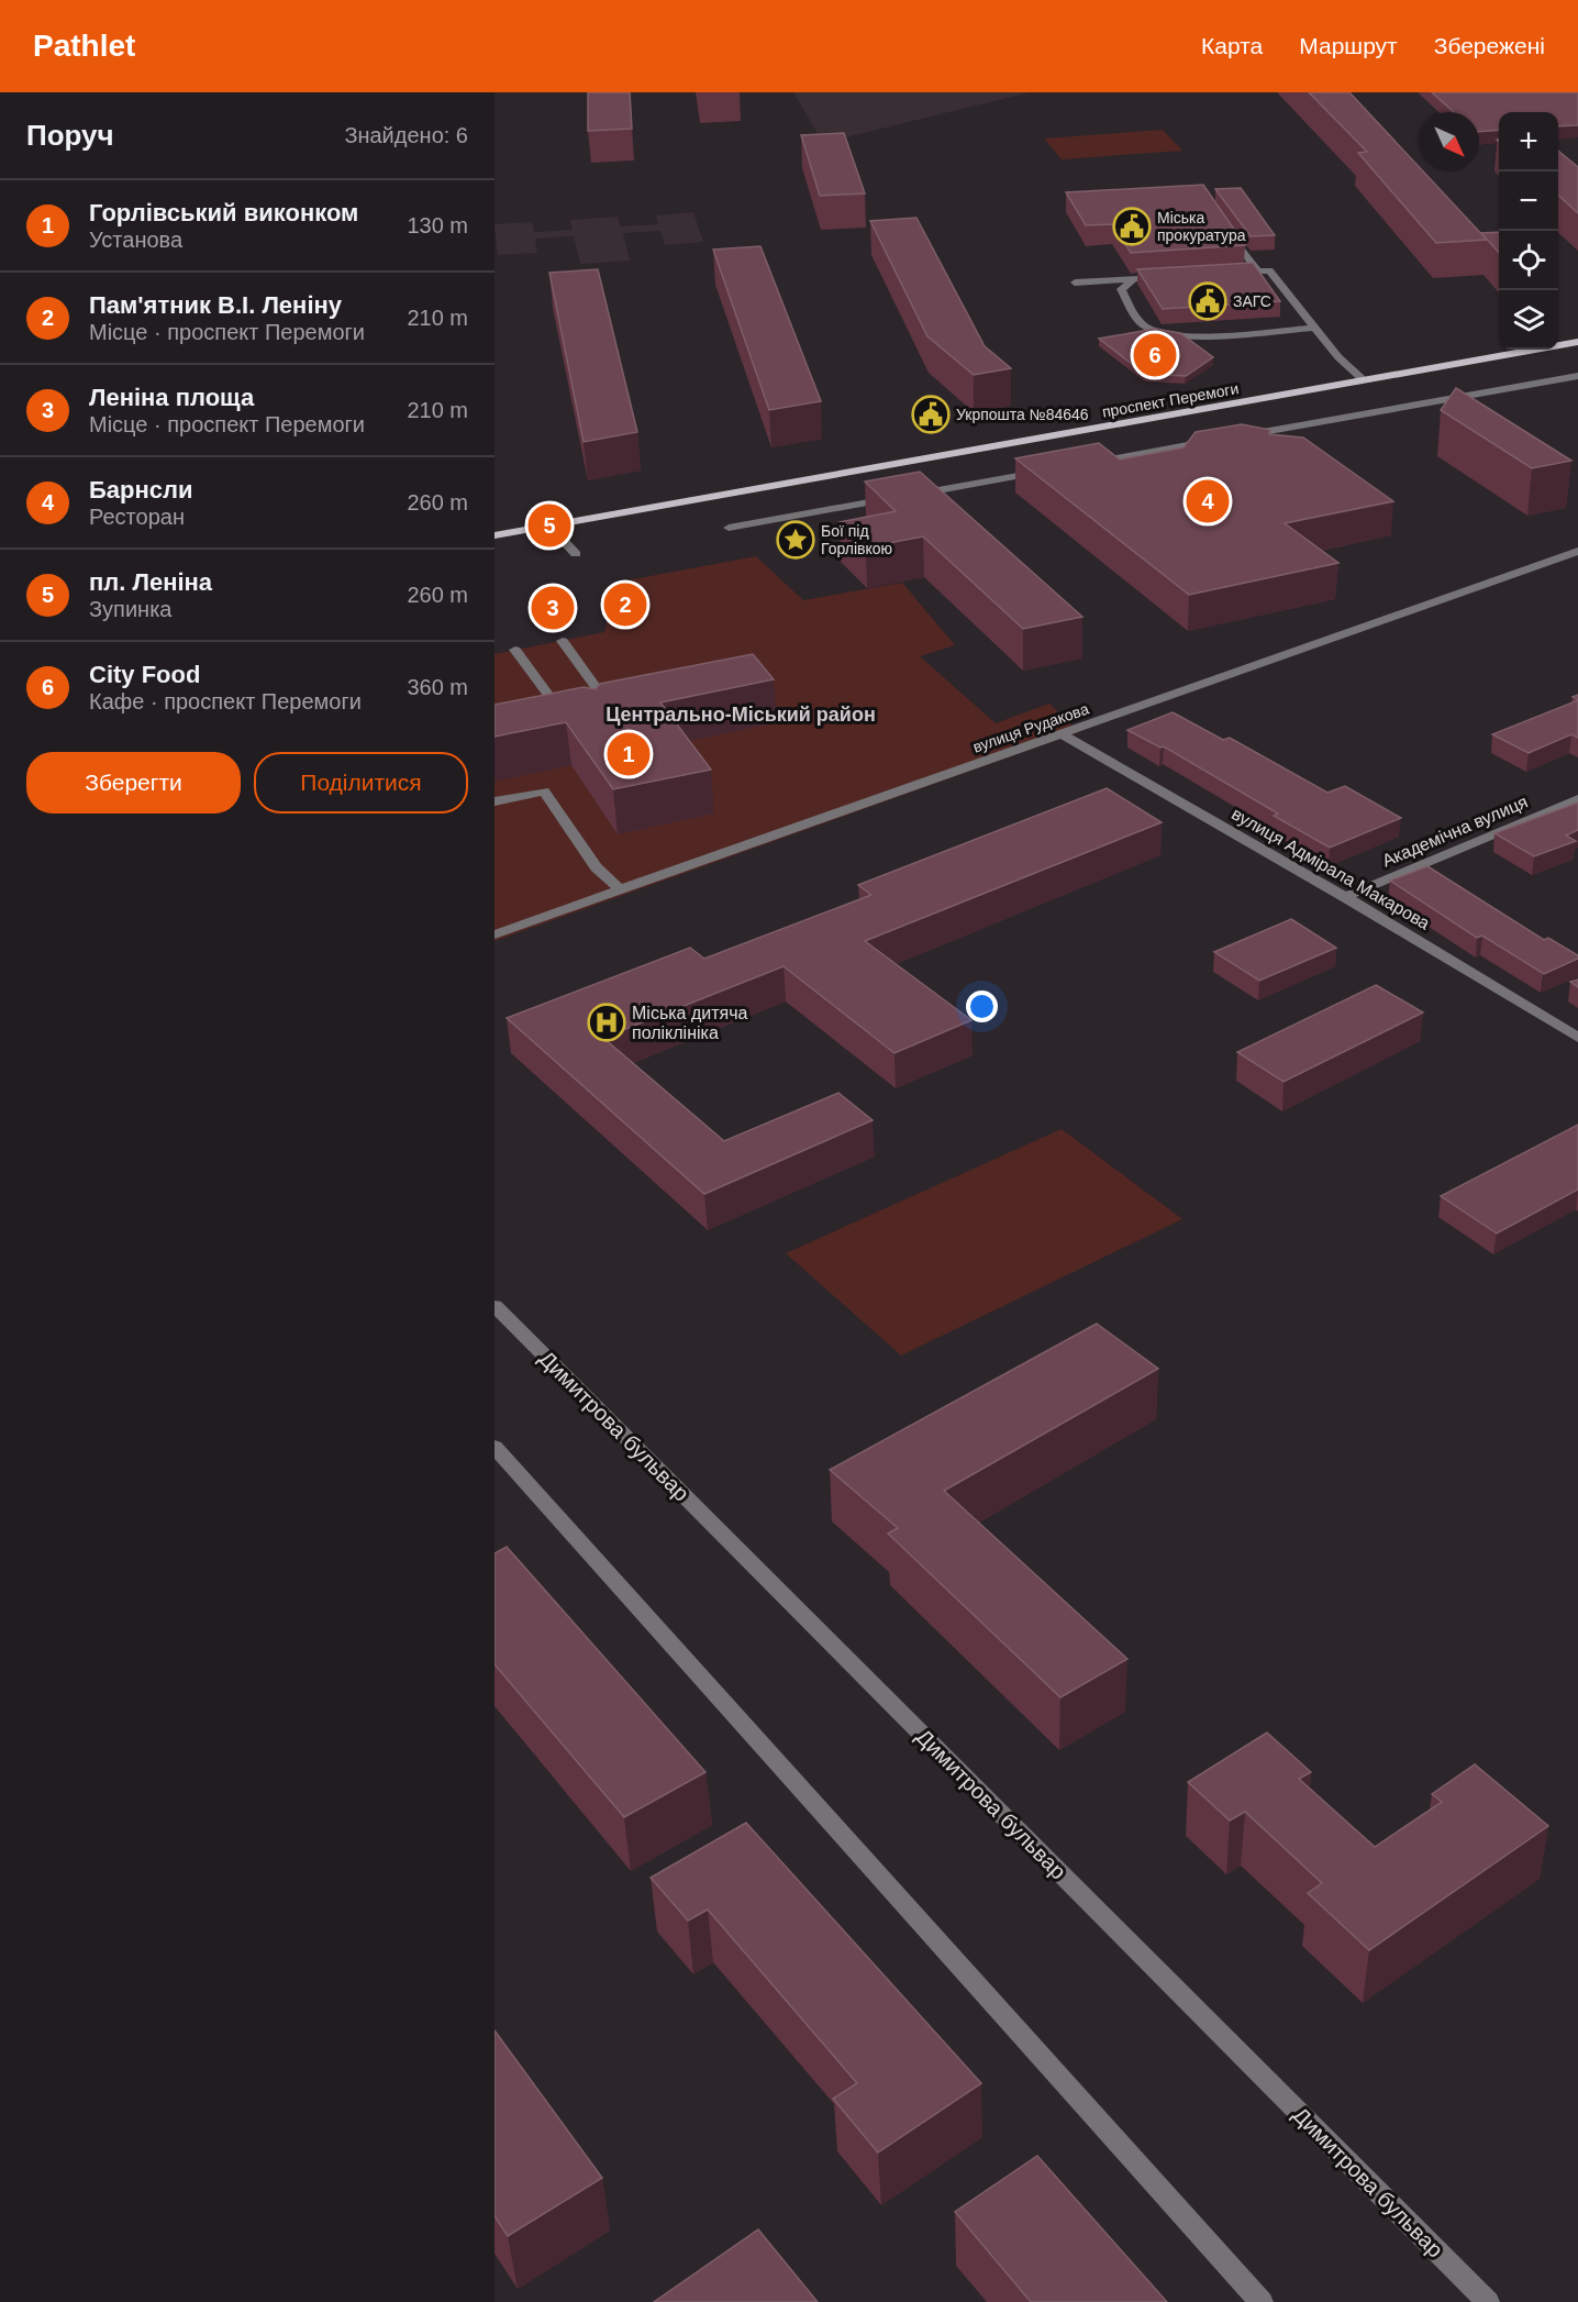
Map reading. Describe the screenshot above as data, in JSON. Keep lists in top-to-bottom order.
{
  "streets": {
    "main road": ["проспект Перемоги"],
    "street": [
      "вулиця Рудакова",
      "Академічна вулиця",
      "вулиця Адмірала Макарова",
      "Димитрова бульвар"
    ]
  },
  "crossings": [
    ["вулиця Рудакова", "вулиця Адмірала Макарова"],
    ["Академічна вулиця", "вулиця Адмірала Макарова"]
  ],
  "districts": ["Центрально-Міський район"],
  "places": {
    "public building": ["Міська прокуратура", "ЗАГС", "Укрпошта №84646"],
    "place": ["Бої під Горлівкою"],
    "hospital": ["Міська дитяча поліклініка"]
  },
  "north": "bottom right",
  "page": {
    "header": "Pathlet",
    "nav": ["Карта", "Маршрут", "Збережені"],
    "heading": ["Поруч", "Знайдено: 6"],
    "map_buttons": ["+", "−"],
    "list": [
      {
        "mark": "1",
        "name": "Горлівський виконком",
        "note": "Установа",
        "value": "130 m"
      },
      {
        "mark": "2",
        "name": "Пам'ятник В.І. Леніну",
        "note": "Місце · проспект Перемоги",
        "value": "210 m"
      },
      {
        "mark": "3",
        "name": "Леніна площа",
        "note": "Місце · проспект Перемоги",
        "value": "210 m"
      },
      {
        "mark": "4",
        "name": "Барнсли",
        "note": "Ресторан",
        "value": "260 m"
      },
      {
        "mark": "5",
        "name": "пл. Леніна",
        "note": "Зупинка",
        "value": "260 m"
      },
      {
        "mark": "6",
        "name": "City Food",
        "note": "Кафе · проспект Перемоги",
        "value": "360 m"
      }
    ],
    "pins": [
      "6",
      "4",
      "5",
      "2",
      "3",
      "1"
    ],
    "buttons": ["Зберегти", "Поділитися"]
  }
}
